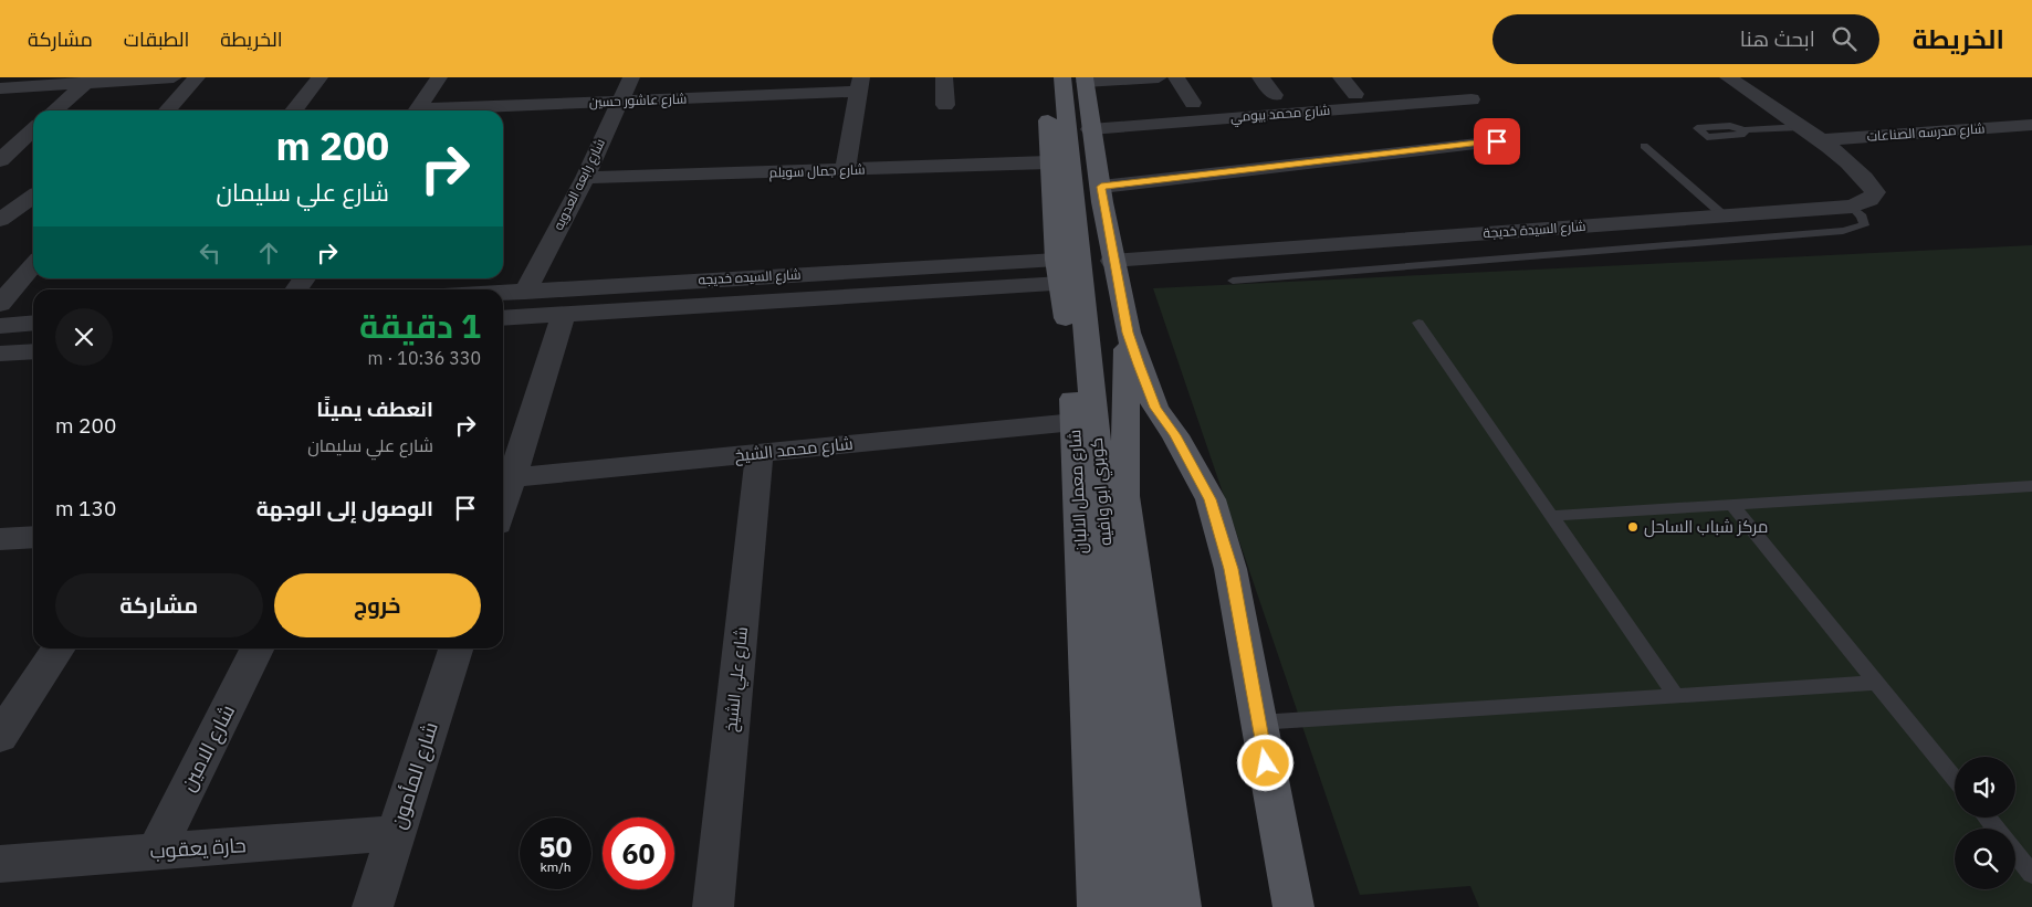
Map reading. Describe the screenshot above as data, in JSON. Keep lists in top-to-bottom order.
{
  "streets": {
    "main road": ["شارع معمل الالبان", "كوبري ابو وافيه"],
    "street": [
      "شارع عاشور حسين",
      "شارع محمد بيومي",
      "شارع مدرسه الصناعات",
      "شارع جمال سويلم",
      "شارع رابعه العدويه",
      "شارع السيدة خديجة",
      "شارع السيده خديجه",
      "شارع محمد الشيخ",
      "شارع علي الشيخ",
      "شارع الامين",
      "شارع المأمون",
      "حارة يعقوب"
    ]
  },
  "crossings": [
    ["شارع عاشور حسين", "شارع رابعه العدويه"],
    ["شارع مدرسه الصناعات", "شارع السيدة خديجة"],
    ["شارع جمال سويلم", "شارع رابعه العدويه"],
    ["شارع جمال سويلم", "شارع معمل الالبان"],
    ["شارع رابعه العدويه", "شارع السيده خديجه"],
    ["شارع السيده خديجه", "شارع معمل الالبان"],
    ["شارع محمد الشيخ", "شارع معمل الالبان"],
    ["شارع محمد الشيخ", "شارع علي الشيخ"],
    ["شارع الامين", "حارة يعقوب"],
    ["شارع المأمون", "حارة يعقوب"]
  ],
  "places": ["مركز شباب الساحل"],
  "page": {
    "header": "الخريطة",
    "search": "ابحث هنا",
    "nav": ["الخريطة", "الطبقات", "مشاركة"],
    "turn": ["200 m", "شارع علي سليمان"],
    "heading": ["1 دقيقة", "330 m · 10:36"],
    "list": [
      {
        "name": "انعطف يمينًا",
        "note": "شارع علي سليمان",
        "value": "200 m"
      },
      {
        "name": "الوصول إلى الوجهة",
        "value": "130 m"
      }
    ],
    "buttons": ["خروج", "مشاركة"],
    "speed": "50 km/h",
    "limit": "60"
  }
}
